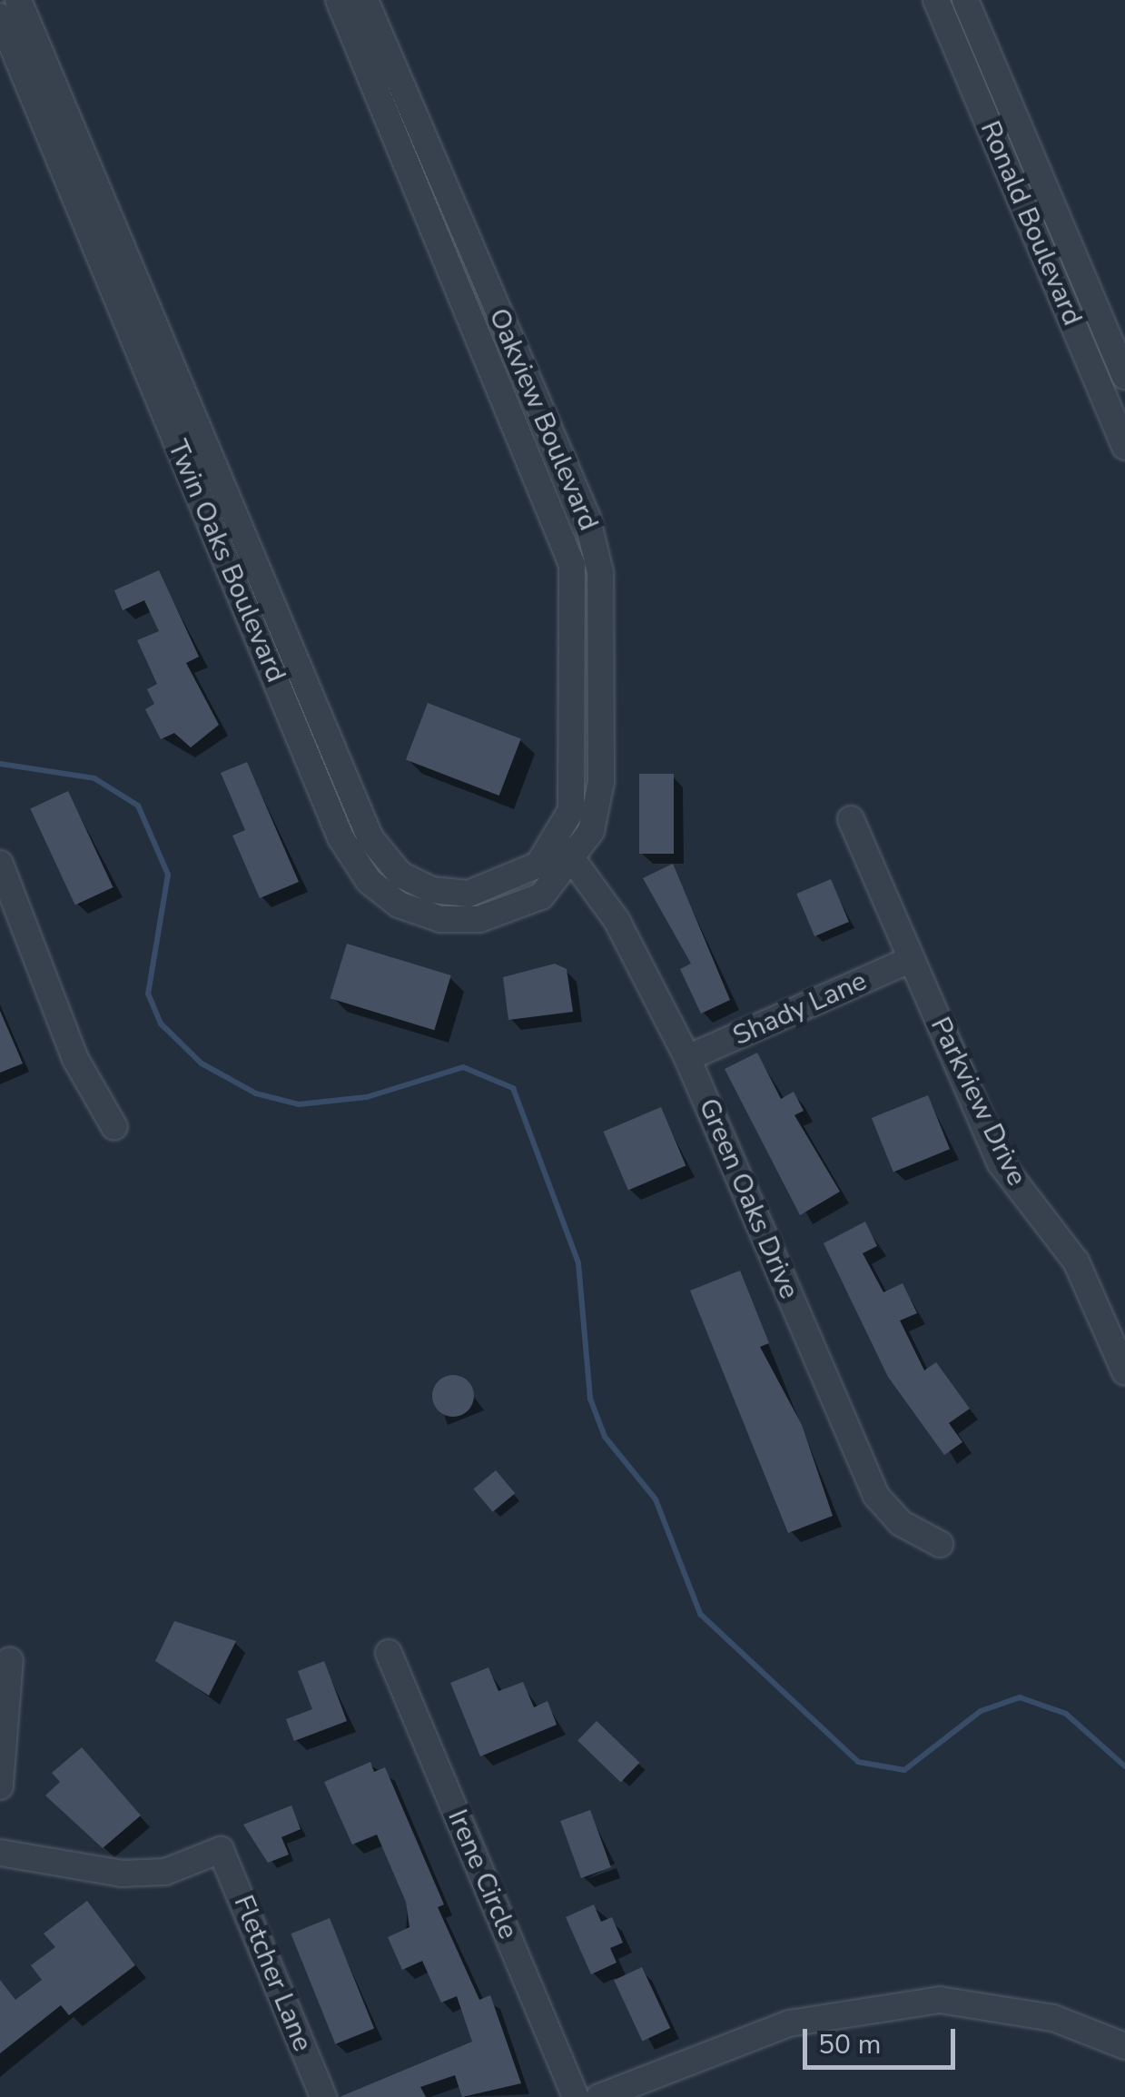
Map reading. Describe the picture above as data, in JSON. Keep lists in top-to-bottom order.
{
  "streets": {
    "street": [
      "Ronald Boulevard",
      "Oakview Boulevard",
      "Twin Oaks Boulevard",
      "Shady Lane",
      "Parkview Drive",
      "Green Oaks Drive",
      "Irene Circle",
      "Fletcher Lane"
    ]
  },
  "crossings": [
    ["Oakview Boulevard", "Twin Oaks Boulevard"],
    ["Oakview Boulevard", "Green Oaks Drive"],
    ["Twin Oaks Boulevard", "Green Oaks Drive"],
    ["Shady Lane", "Parkview Drive"],
    ["Shady Lane", "Green Oaks Drive"]
  ],
  "scale_bar": "50 m"
}
